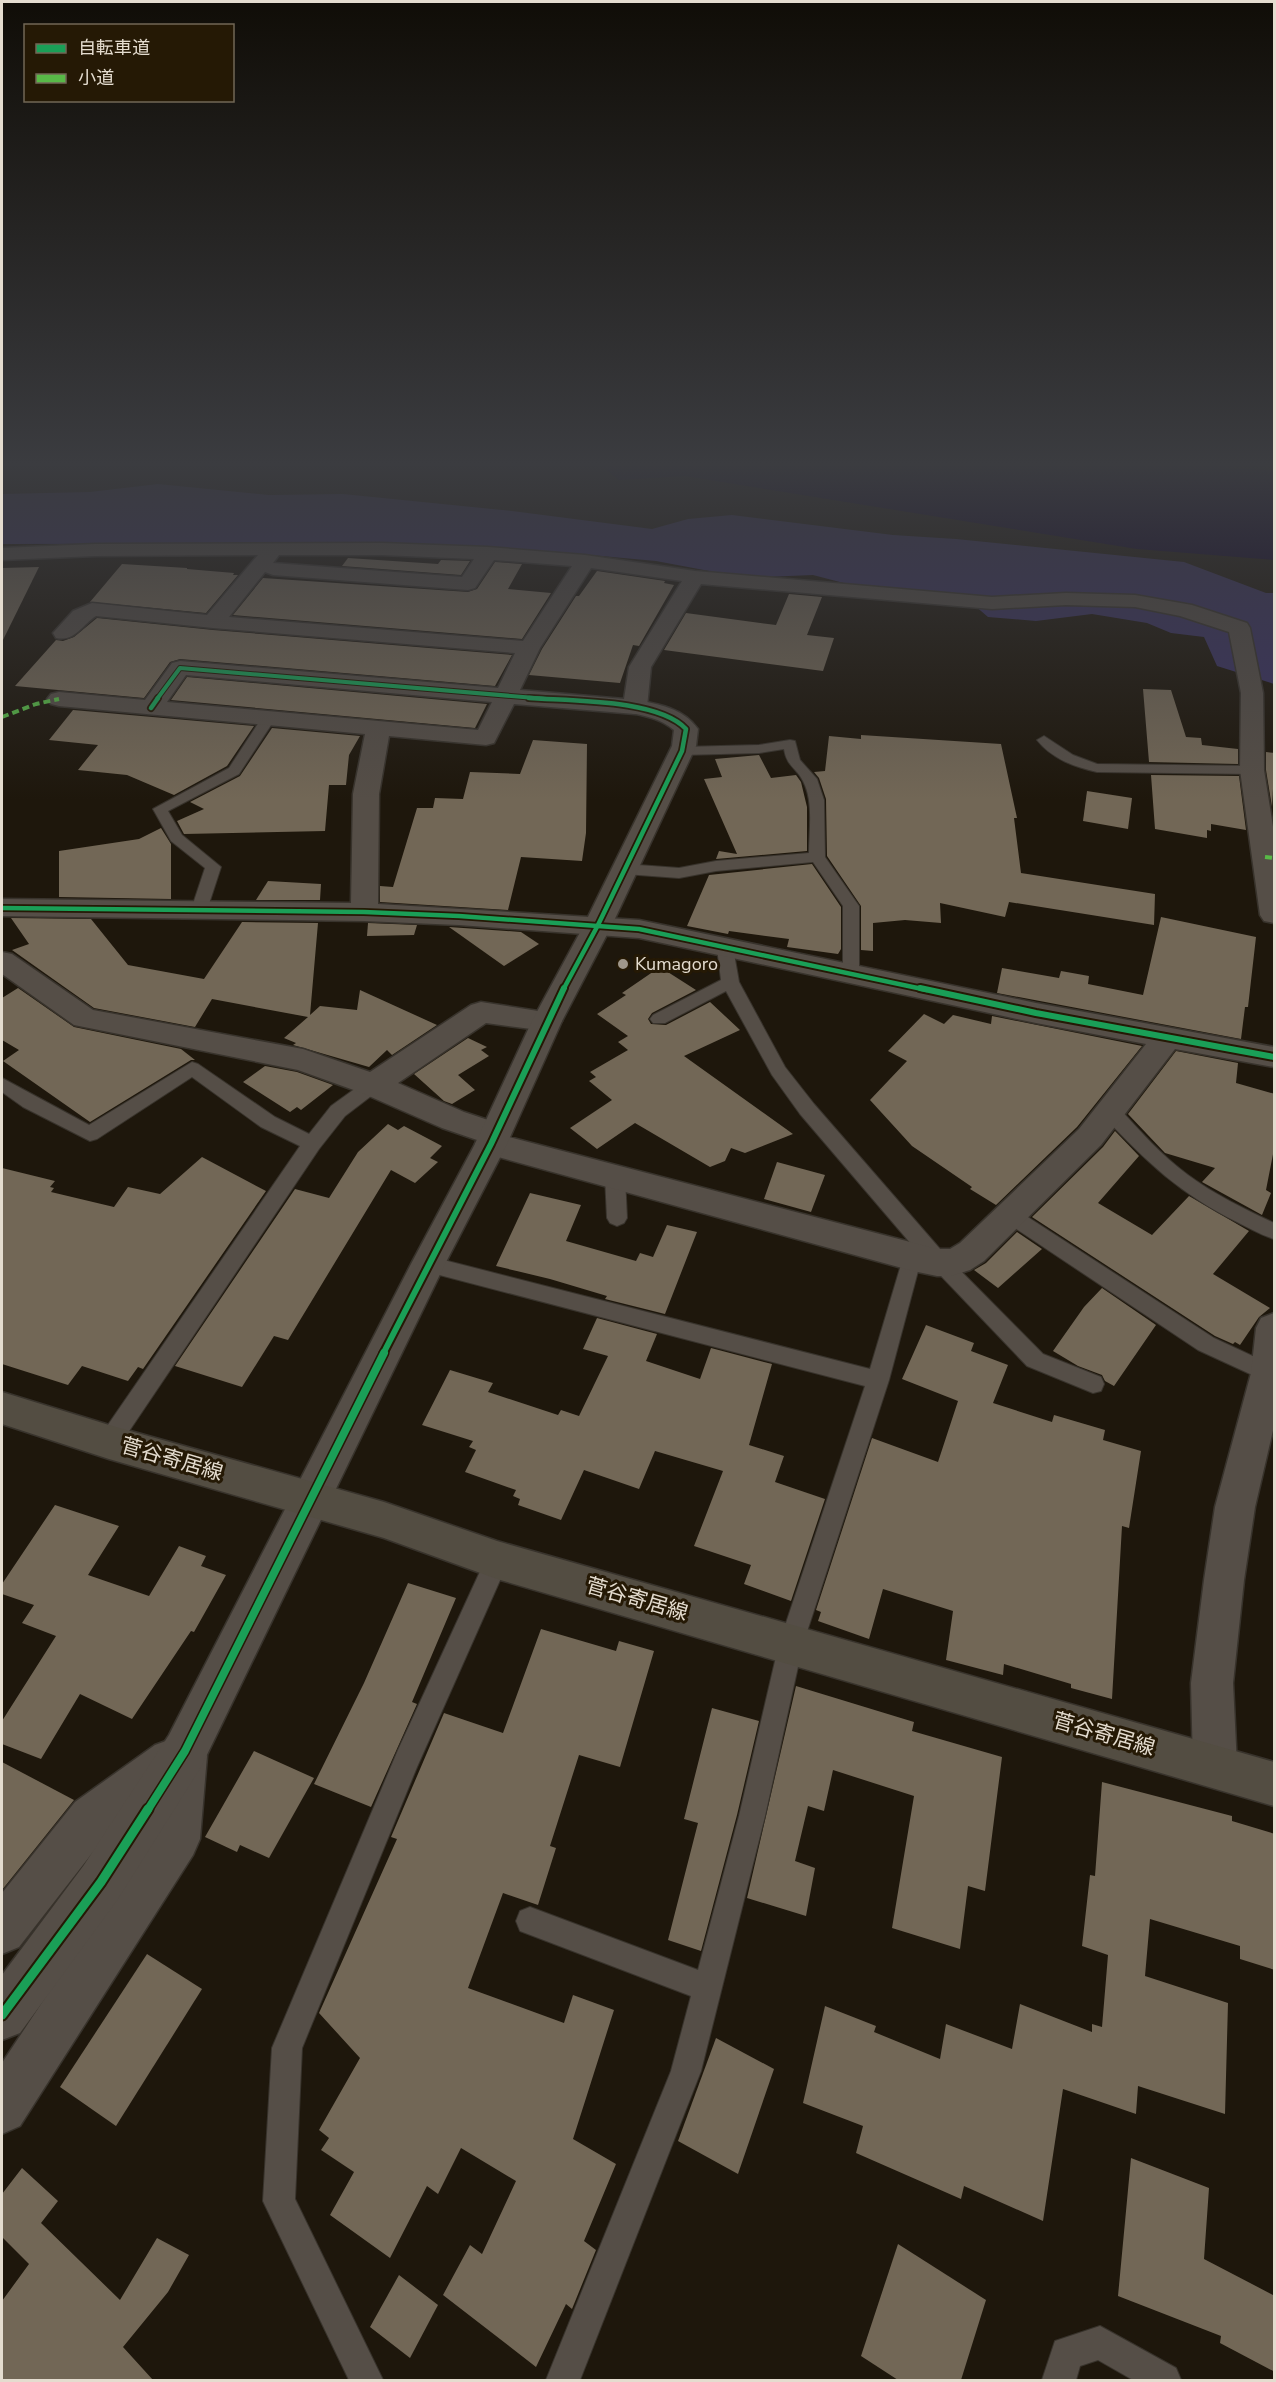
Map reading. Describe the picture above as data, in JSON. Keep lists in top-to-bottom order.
{
  "streets": {
    "main road": ["菅谷寄居線"]
  },
  "places": ["Kumagoro"],
  "legend": ["自転車道", "小道"]
}
